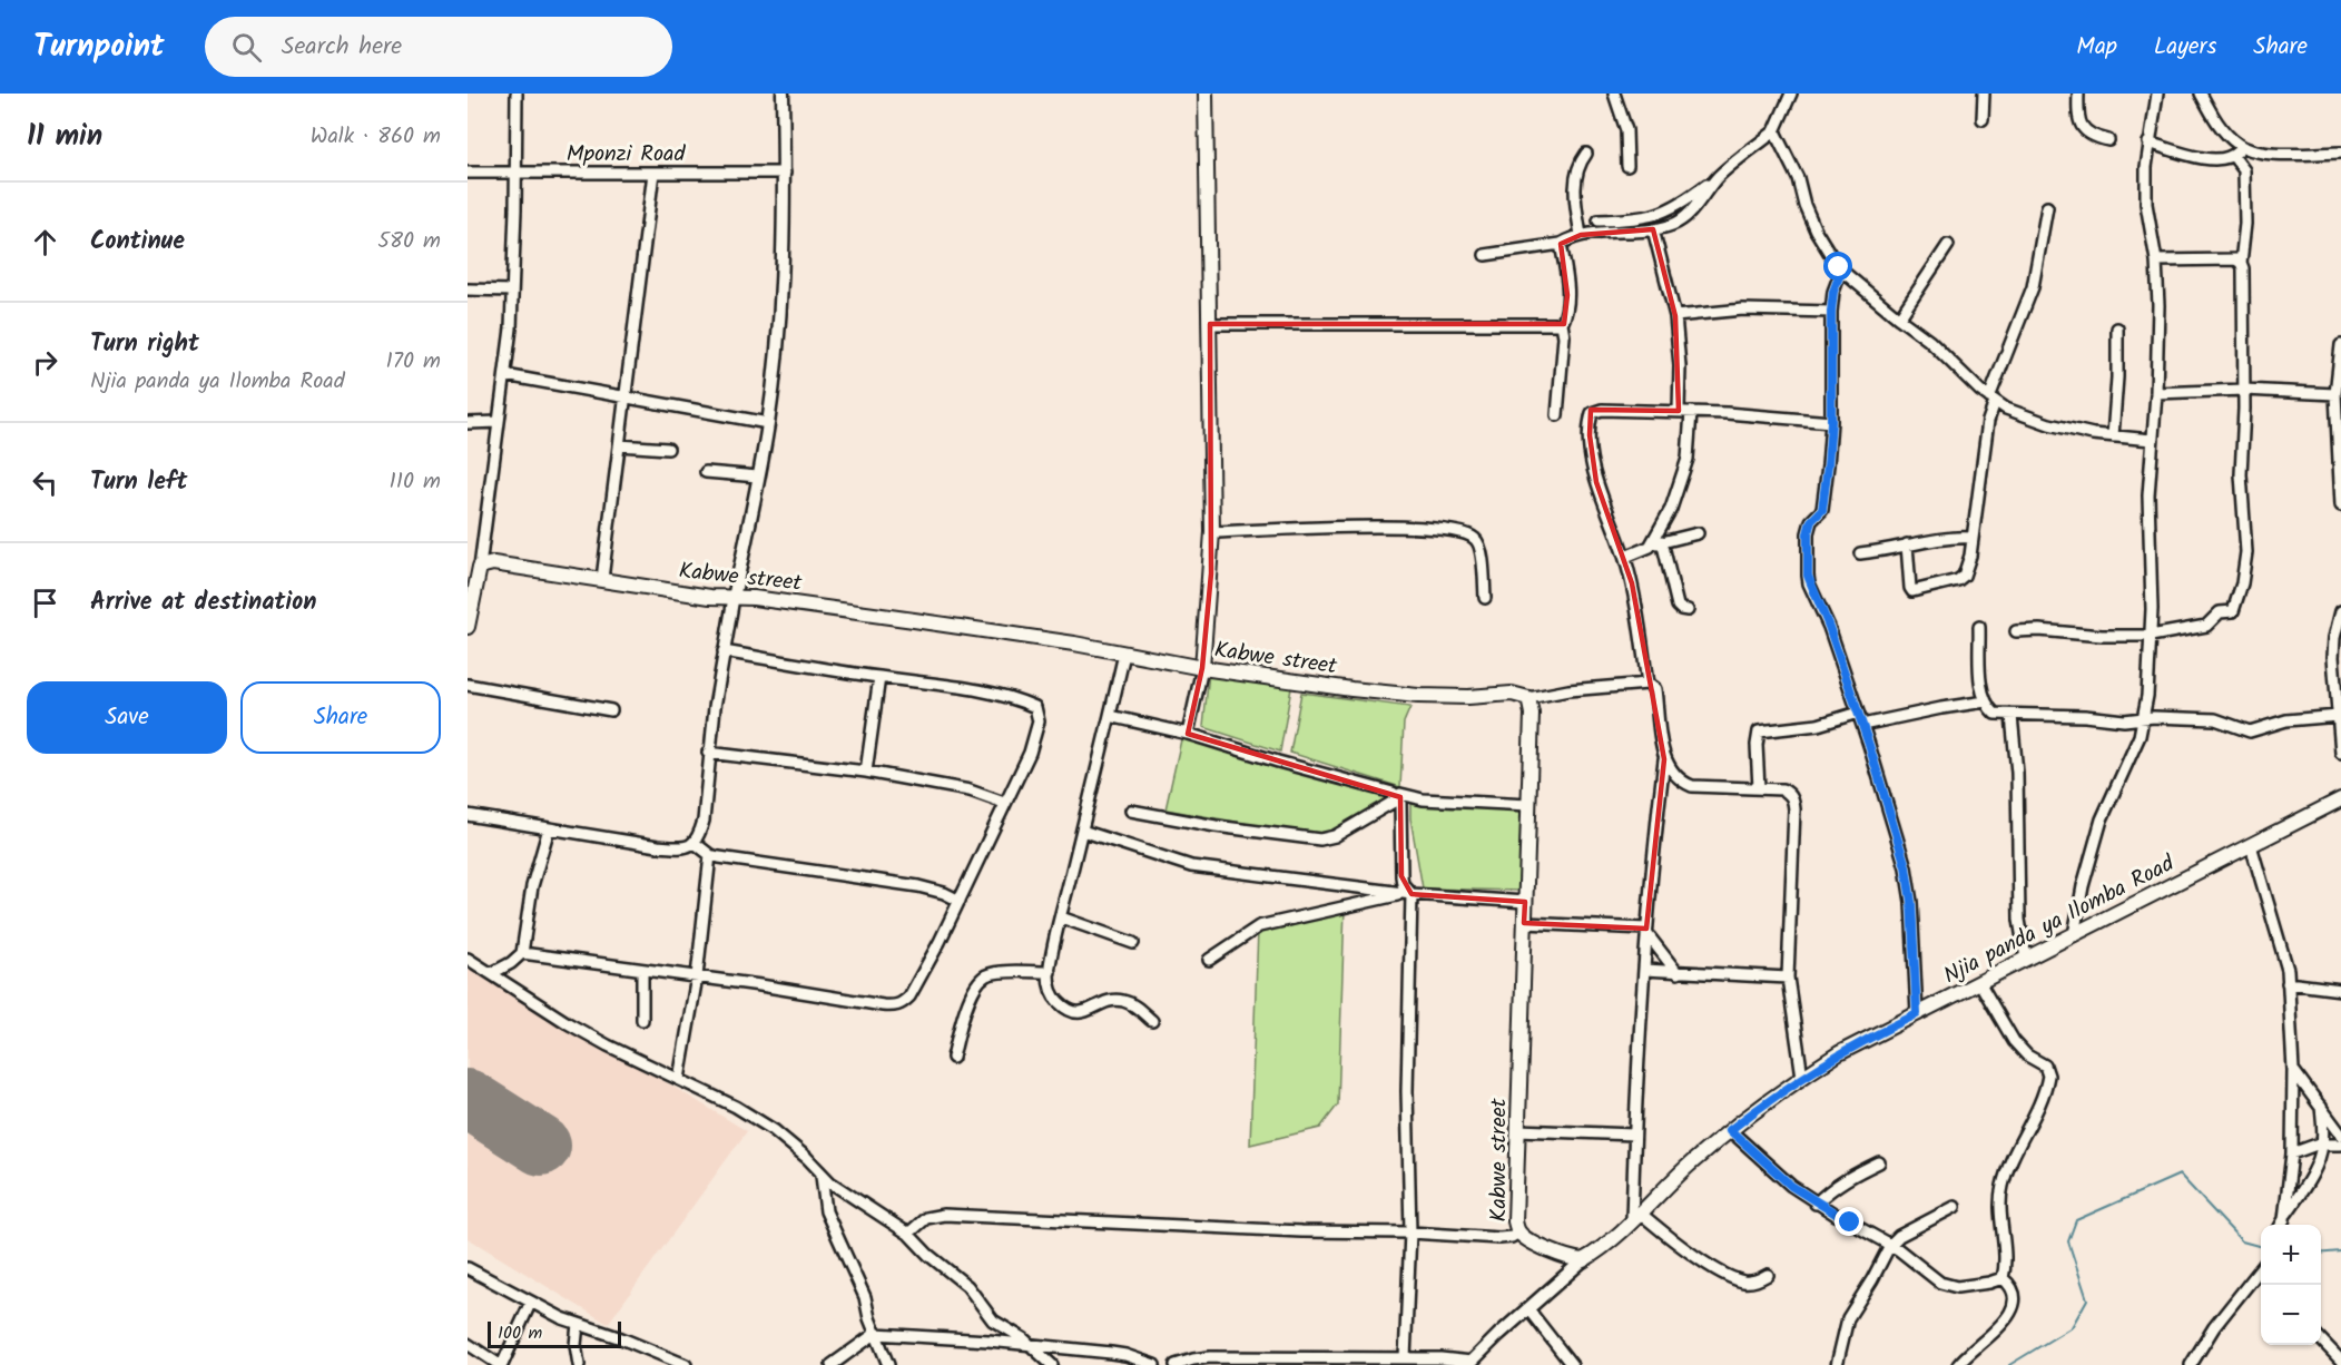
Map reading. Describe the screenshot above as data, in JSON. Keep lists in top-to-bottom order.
{
  "streets": {
    "main road": ["Kabwe street", "Njia panda ya Ilomba Road"],
    "street": ["Mponzi Road"]
  },
  "crossings": [
    ["Kabwe street", "Njia panda ya Ilomba Road"]
  ],
  "scale_bar": "100 m",
  "page": {
    "header": "Turnpoint",
    "search": "Search here",
    "nav": ["Map", "Layers", "Share"],
    "heading": ["11 min", "Walk · 860 m"],
    "list": [
      ["Continue", "580 m"],
      ["Turn right", "Njia panda ya Ilomba Road", "170 m"],
      ["Turn left", "110 m"],
      "Arrive at destination"
    ],
    "buttons": ["Save", "Share"],
    "map_buttons": ["+", "−"],
    "scale": "100 m"
  }
}
